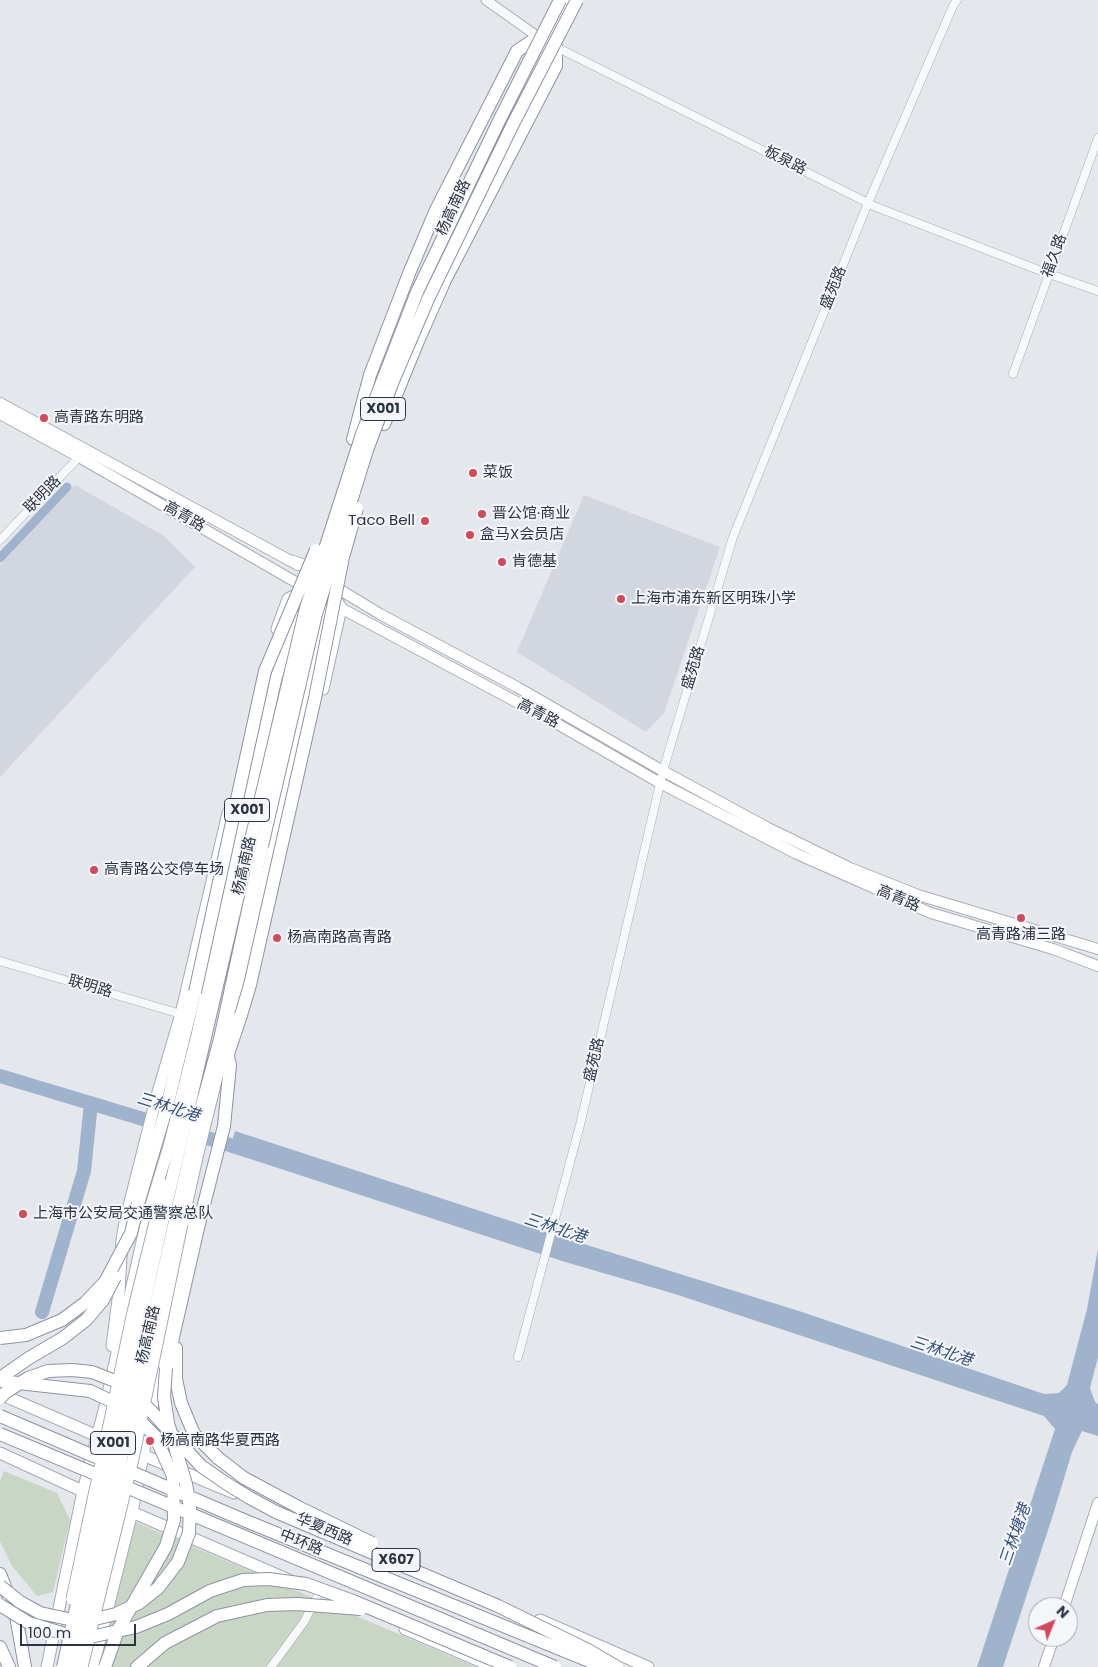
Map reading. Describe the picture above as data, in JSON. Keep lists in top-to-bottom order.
{
  "streets": {
    "highway": ["杨高南路", "X001", "中环路"],
    "main road": ["高青路", "华夏西路", "X607"],
    "street": [
      "板泉路",
      "福久路",
      "盛苑路",
      "联明路"
    ]
  },
  "crossings": [
    ["板泉路", "杨高南路"],
    ["板泉路", "福久路"],
    ["板泉路", "盛苑路"],
    ["杨高南路", "X001"],
    ["杨高南路", "联明路"],
    ["杨高南路", "高青路"],
    ["杨高南路", "华夏西路"],
    ["盛苑路", "高青路"],
    ["X001", "联明路"],
    ["X001", "高青路"],
    ["联明路", "高青路"]
  ],
  "water": ["三林北港", "三林塘港"],
  "places": [
    "高青路东明路",
    "菜饭",
    "晋公馆·商业",
    "Taco Bell",
    "盒马X会员店",
    "肯德基",
    "上海市浦东新区明珠小学",
    "高青路公交停车场",
    "高青路浦三路",
    "杨高南路高青路",
    "上海市公安局交通警察总队",
    "杨高南路华夏西路"
  ],
  "scale_bar": "100 m",
  "north": "top right"
}
